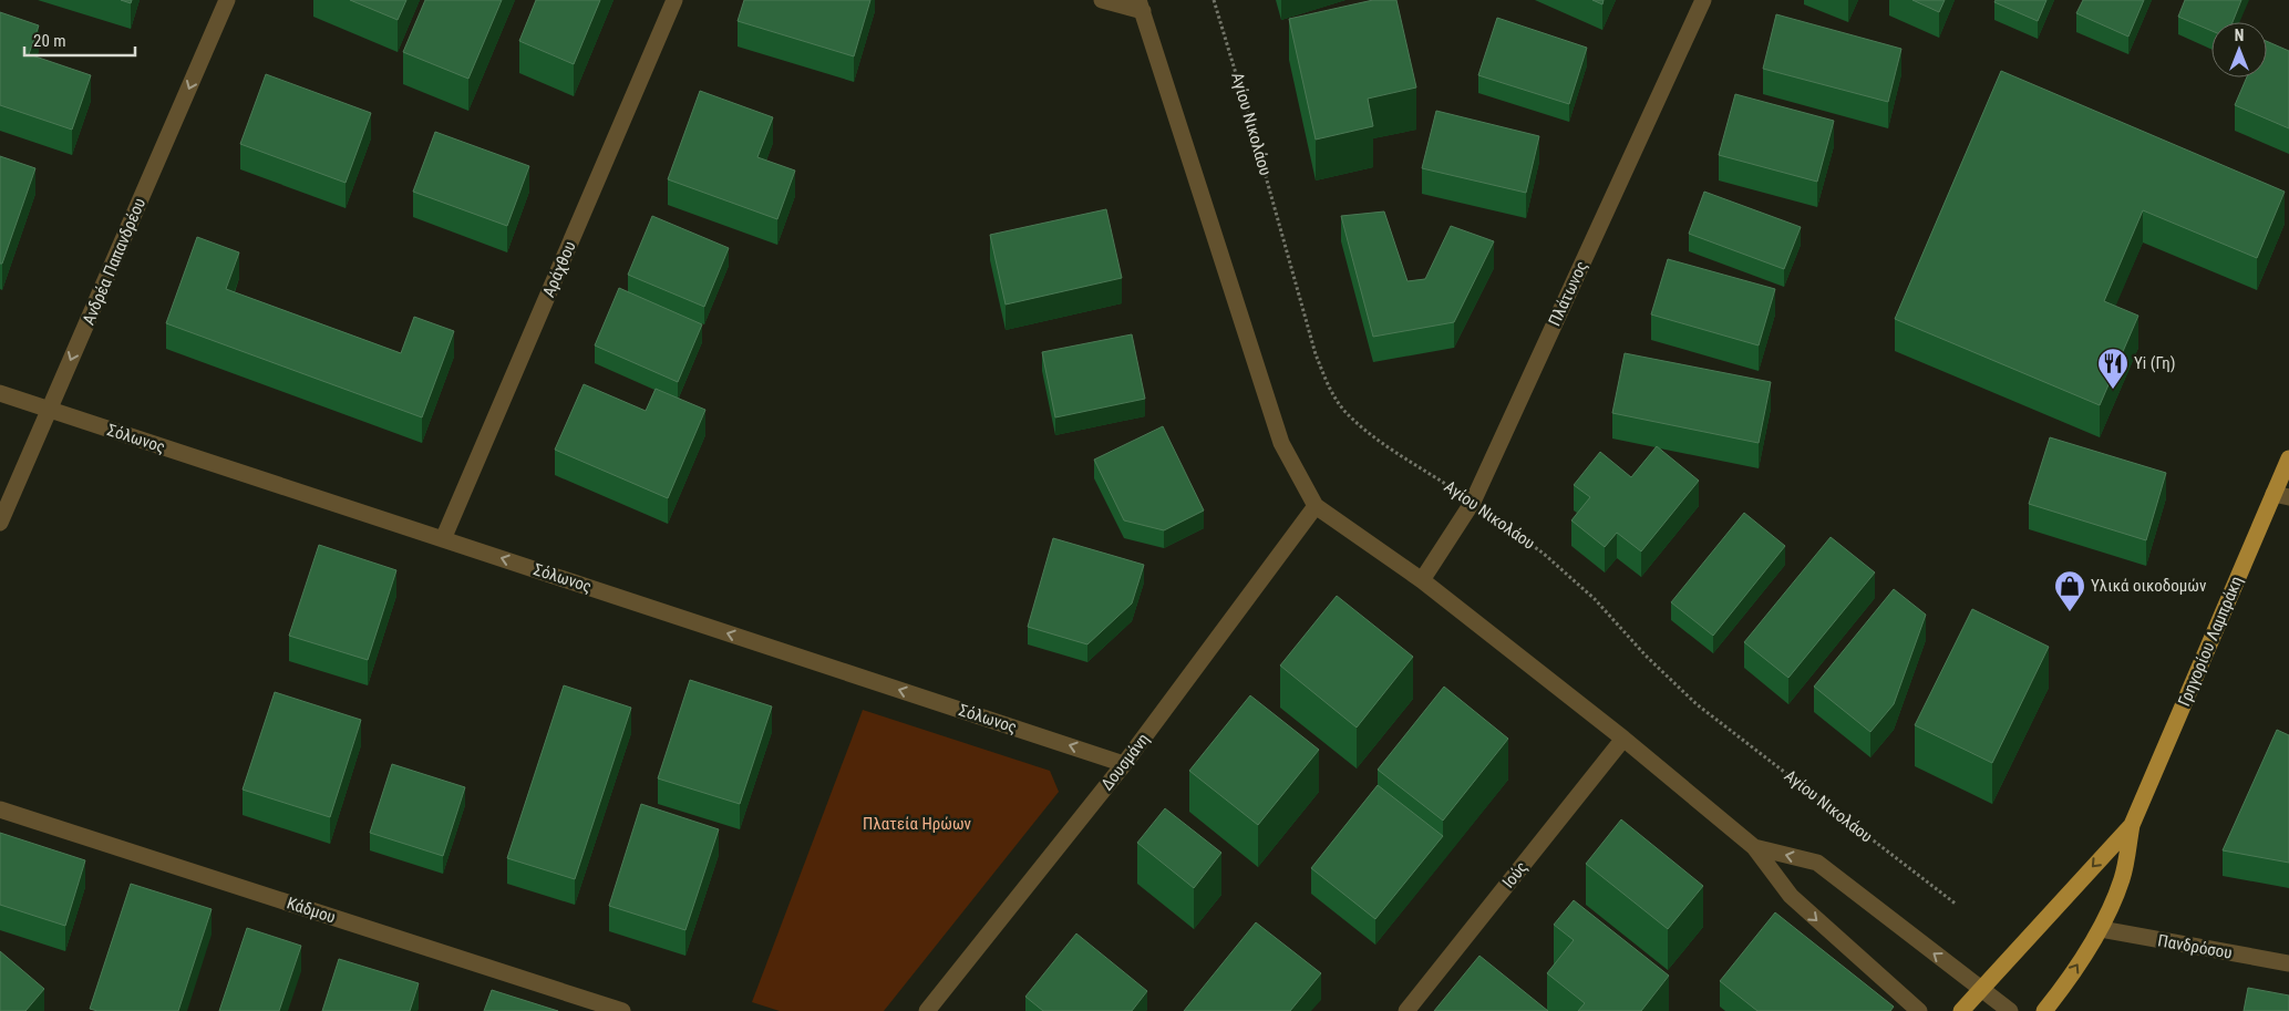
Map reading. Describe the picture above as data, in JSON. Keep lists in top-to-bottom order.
{
  "streets": {
    "main road": ["Γρηγορίου Λαμπράκη"],
    "street": [
      "Ανδρέα Παπανδρέου",
      "Αράχθου",
      "Πλάτωνος",
      "Σόλωνος",
      "Δουσμάνη",
      "Ιούς",
      "Κάδμου",
      "Πανδρόσου"
    ],
    "path": ["Αγίου Νικολάου"]
  },
  "crossings": [
    ["Αγίου Νικολάου", "Πλάτωνος"],
    ["Ανδρέα Παπανδρέου", "Σόλωνος"],
    ["Αράχθου", "Σόλωνος"],
    ["Σόλωνος", "Δουσμάνη"],
    ["Γρηγορίου Λαμπράκη", "Πανδρόσου"]
  ],
  "one_way": ["Ανδρέα Παπανδρέου", "Σόλωνος"],
  "parks": ["Πλατεία Ηρώων"],
  "places": {
    "restaurant": ["Yi (Γη)"],
    "shop": ["Υλικά οικοδομών"]
  },
  "scale_bar": "20 m",
  "north": "top"
}
